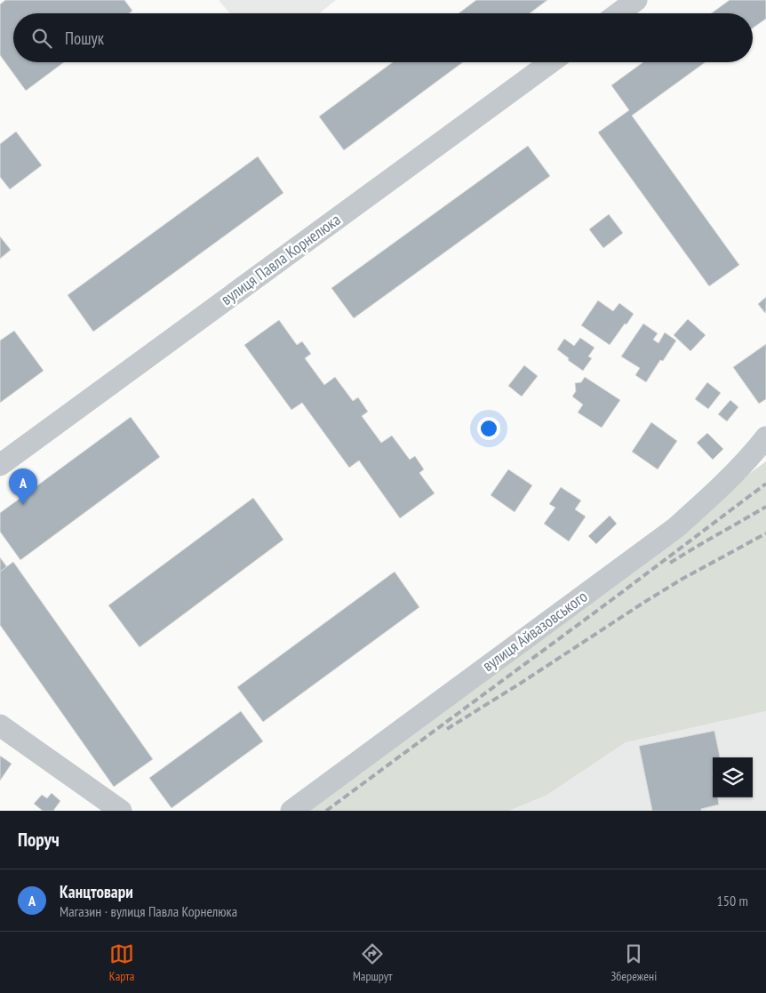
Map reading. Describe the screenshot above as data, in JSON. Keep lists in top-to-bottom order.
{
  "streets": {
    "street": ["вулиця Павла Корнелюка", "вулиця Айвазовського"]
  },
  "page": {
    "search": "Пошук",
    "pins": "A",
    "heading": "Поруч",
    "list": [
      {
        "mark": "A",
        "name": "Канцтовари",
        "note": "Магазин · вулиця Павла Корнелюка",
        "value": "150 m"
      }
    ],
    "nav": ["Карта", "Маршрут", "Збережені"]
  }
}
